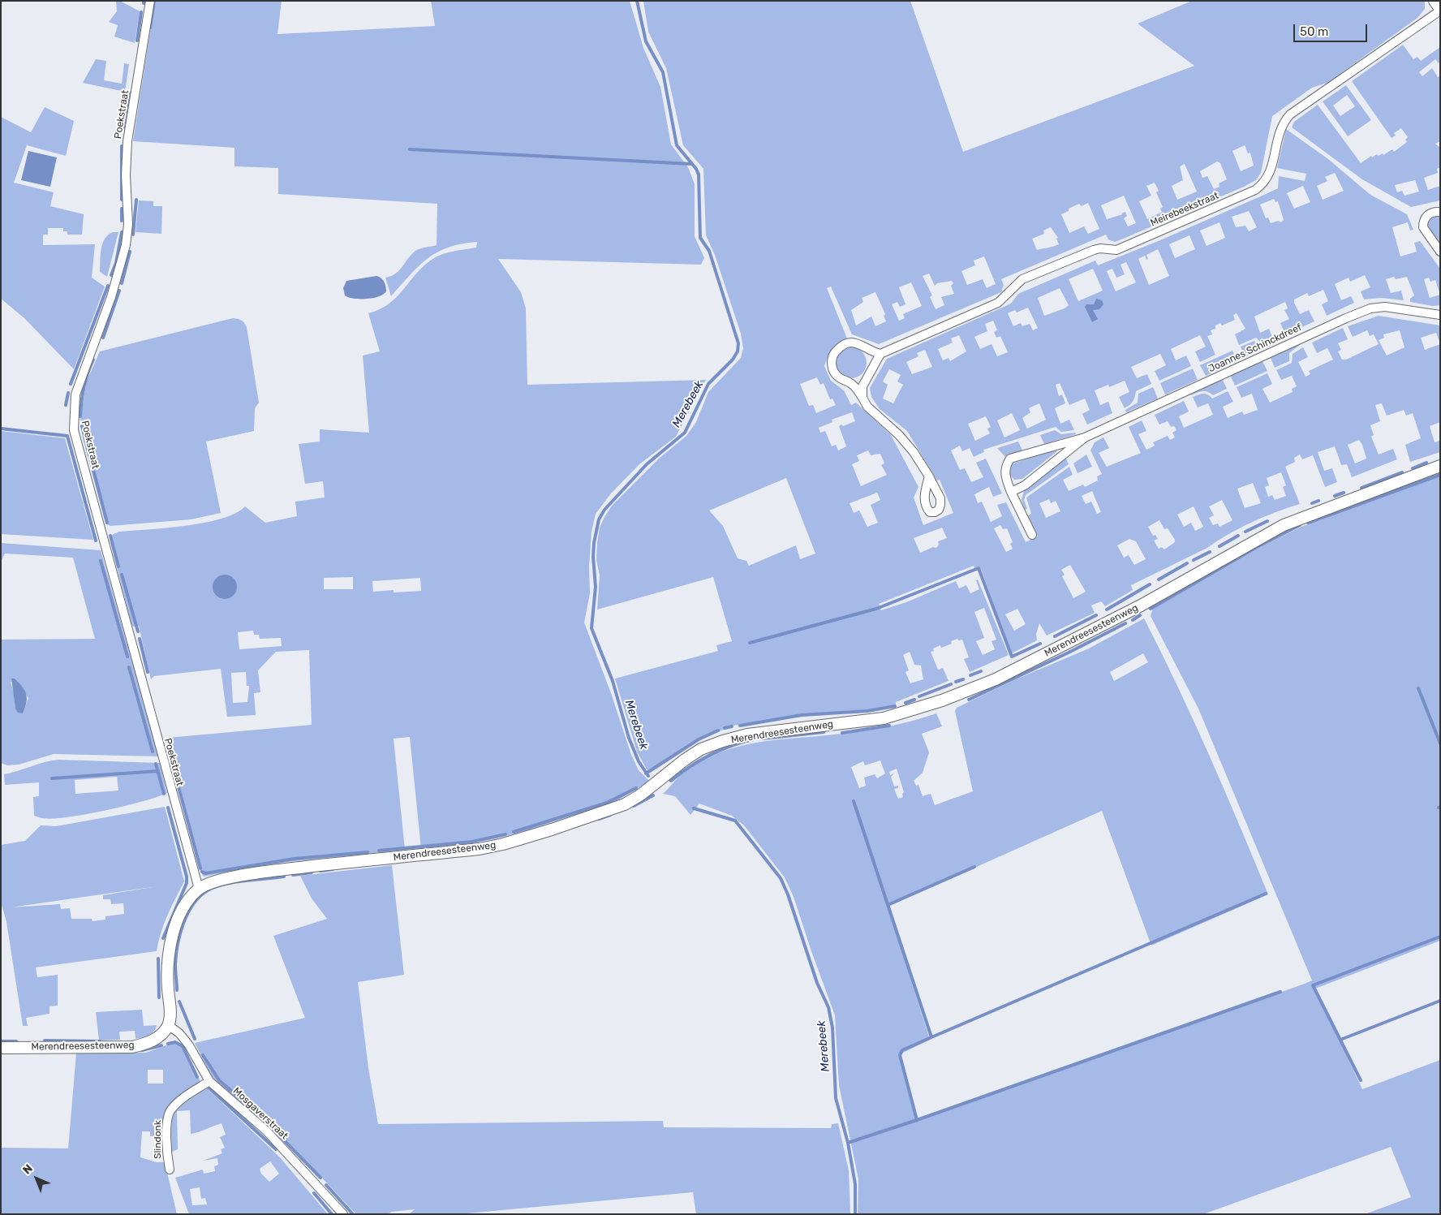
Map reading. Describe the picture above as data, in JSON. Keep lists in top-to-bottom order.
{
  "streets": {
    "main road": ["Merendreesesteenweg"],
    "street": [
      "Poekstraat",
      "Meirebeekstraat",
      "Joannes Schinckdreef",
      "Mosgaverstraat",
      "Slindonk"
    ]
  },
  "crossings": [
    ["Poekstraat", "Merendreesesteenweg"],
    ["Merendreesesteenweg", "Mosgaverstraat"],
    ["Mosgaverstraat", "Slindonk"]
  ],
  "water": ["Merebeek"],
  "scale_bar": "50 m",
  "north": "top left"
}
